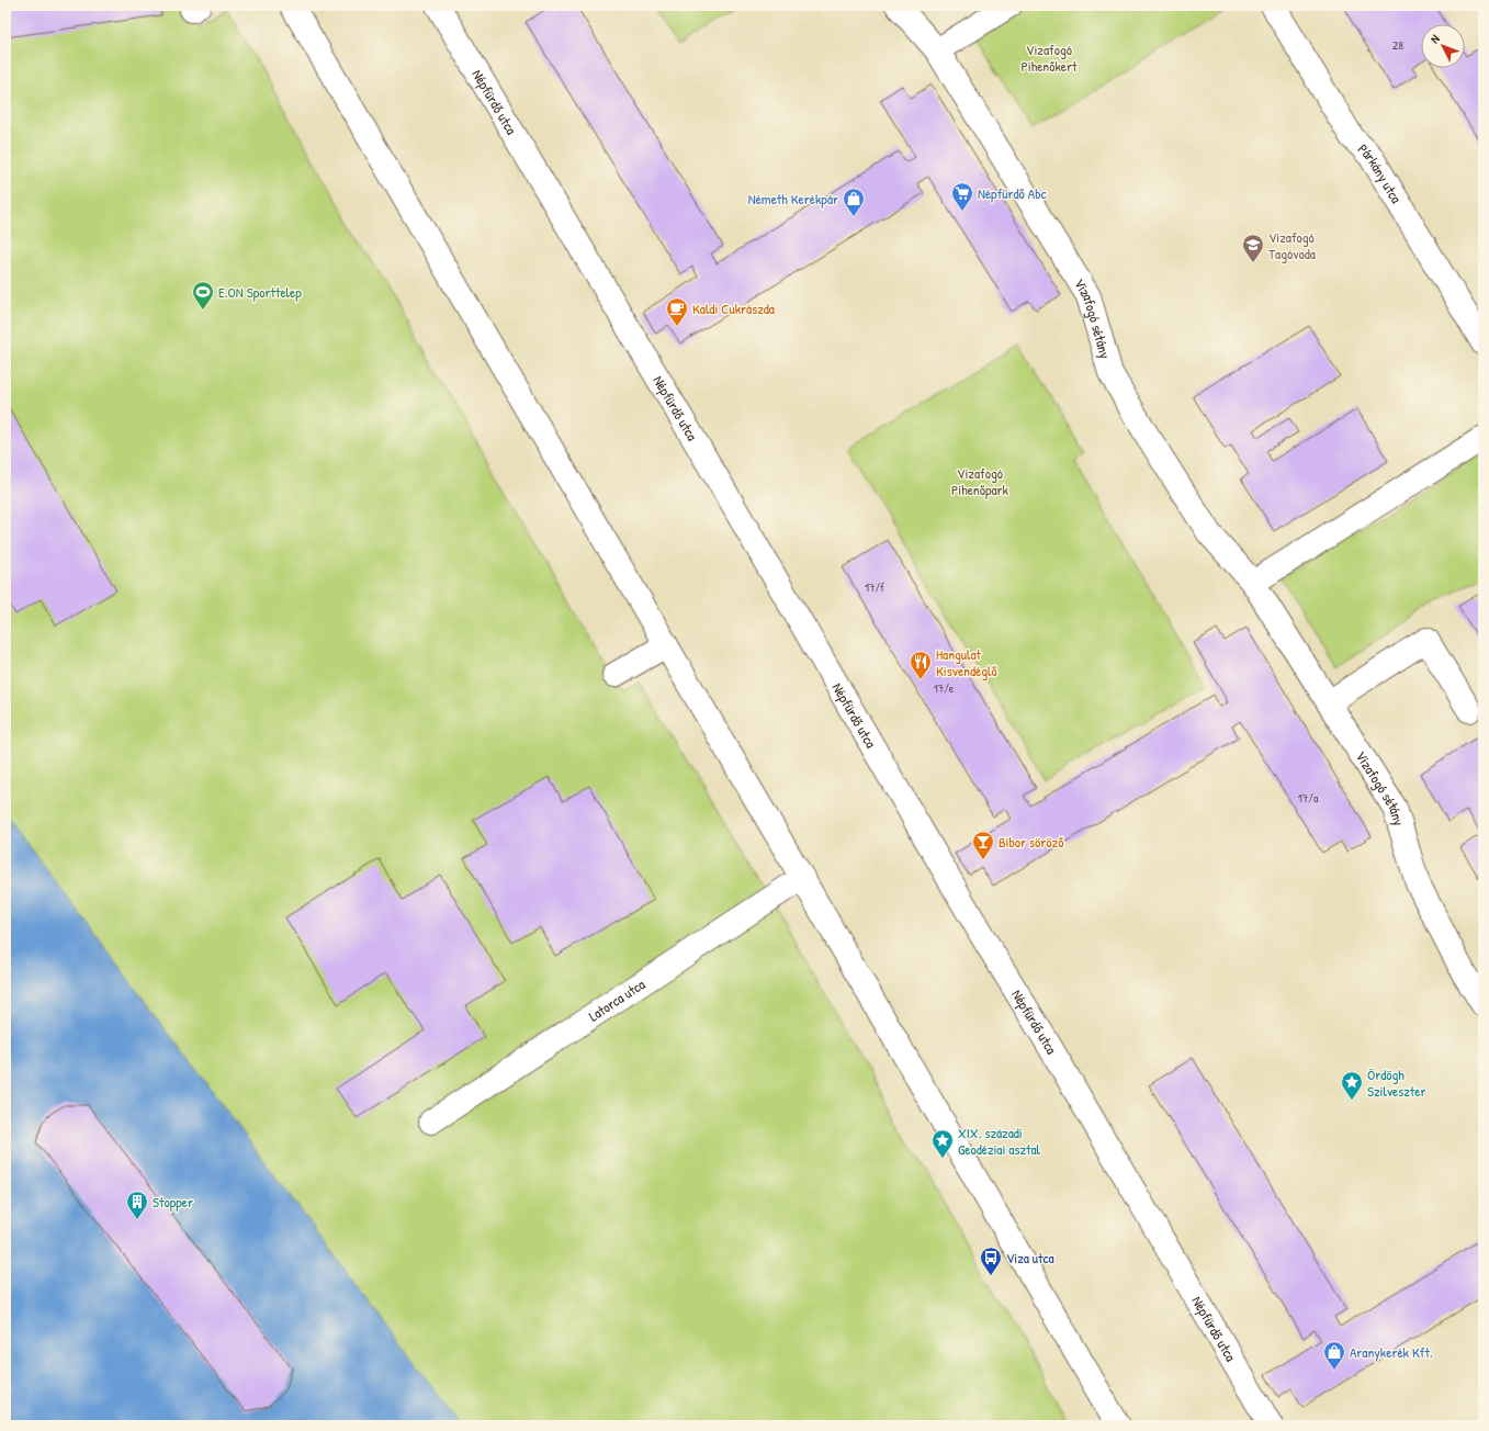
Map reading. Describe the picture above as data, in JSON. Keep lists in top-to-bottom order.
{
  "streets": {
    "street": [
      "Népfürdő utca",
      "Párkány utca",
      "Vizafogó sétány",
      "Latorca utca"
    ]
  },
  "parks": ["Vizafogó Pihenőkert", "Vizafogó Pihenőpark"],
  "places": {
    "supermarket": ["Népfürdő Abc"],
    "shop": ["Németh Kerékpár", "Aranykerék Kft."],
    "school or university": ["Vizafogó Tagóvoda"],
    "sports": ["E.ON Sporttelep"],
    "cafe": ["Kaldi Cukrászda"],
    "restaurant": ["Hangulat Kisvendéglő"],
    "bar": ["Bíbor söröző"],
    "place": ["Ördögh Szilveszter", "XIX. századi Geodéziai asztal"],
    "building": ["Stopper"],
    "bus stop": ["Viza utca"]
  },
  "house_numbers": [
    "28",
    "17/f",
    "17/e",
    "17/a"
  ],
  "north": "top left"
}
